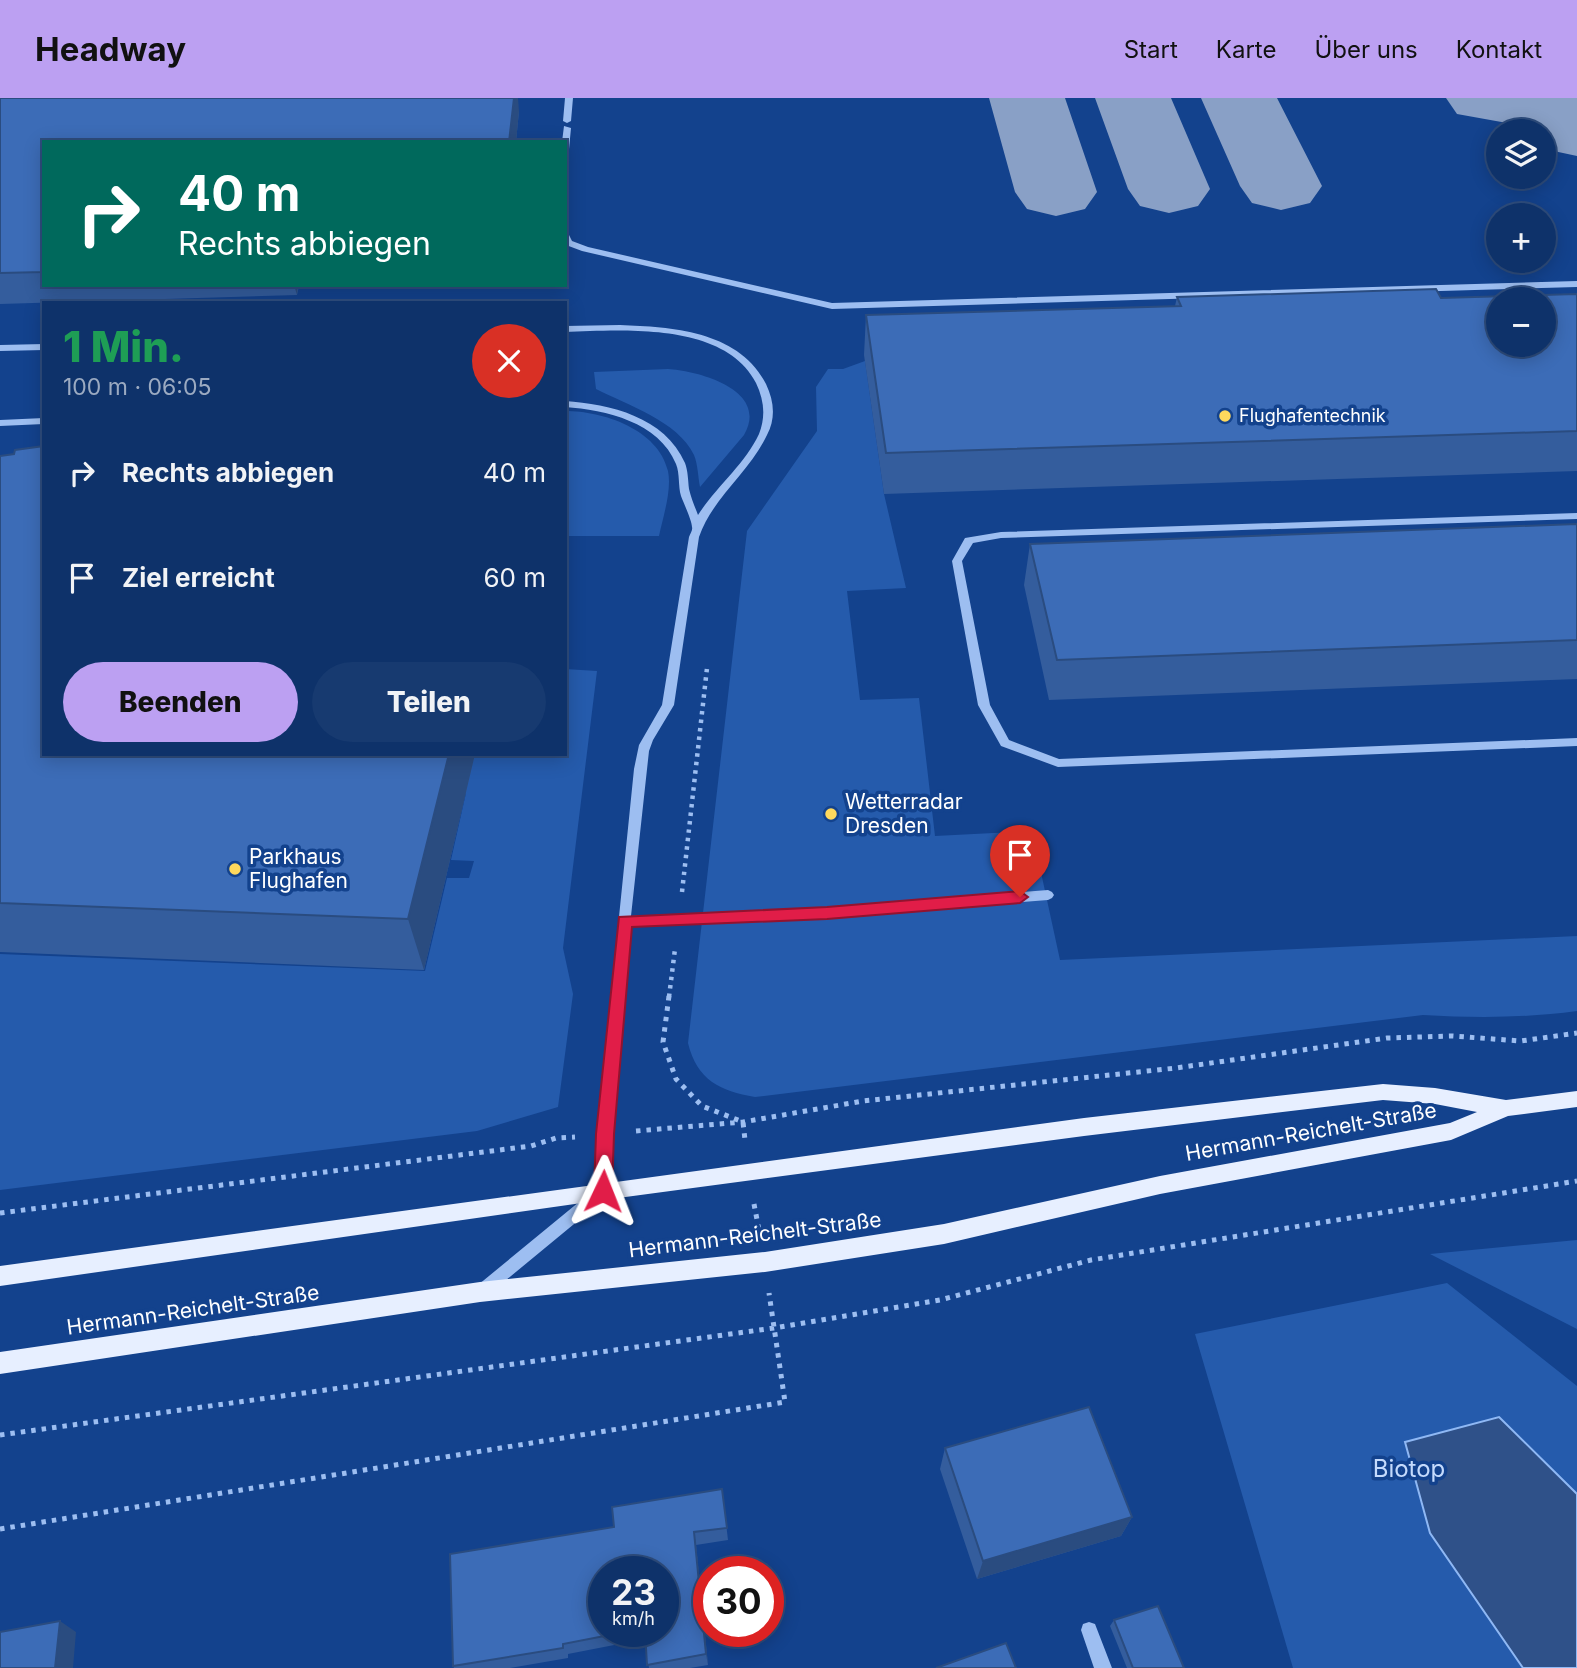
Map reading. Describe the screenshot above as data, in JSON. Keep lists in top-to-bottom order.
{
  "streets": {
    "main road": ["Hermann-Reichelt-Straße"]
  },
  "parks": ["Biotop"],
  "places": ["Flughafentechnik", "Wetterradar Dresden", "Parkhaus Flughafen"],
  "page": {
    "header": "Headway",
    "nav": [
      "Start",
      "Karte",
      "Über uns",
      "Kontakt"
    ],
    "map_buttons": ["+", "−"],
    "turn": ["40 m", "Rechts abbiegen"],
    "heading": ["1 Min.", "100 m · 06:05"],
    "list": [
      {
        "name": "Rechts abbiegen",
        "value": "40 m"
      },
      {
        "name": "Ziel erreicht",
        "value": "60 m"
      }
    ],
    "buttons": ["Beenden", "Teilen"],
    "speed": "23 km/h",
    "limit": "30"
  }
}
